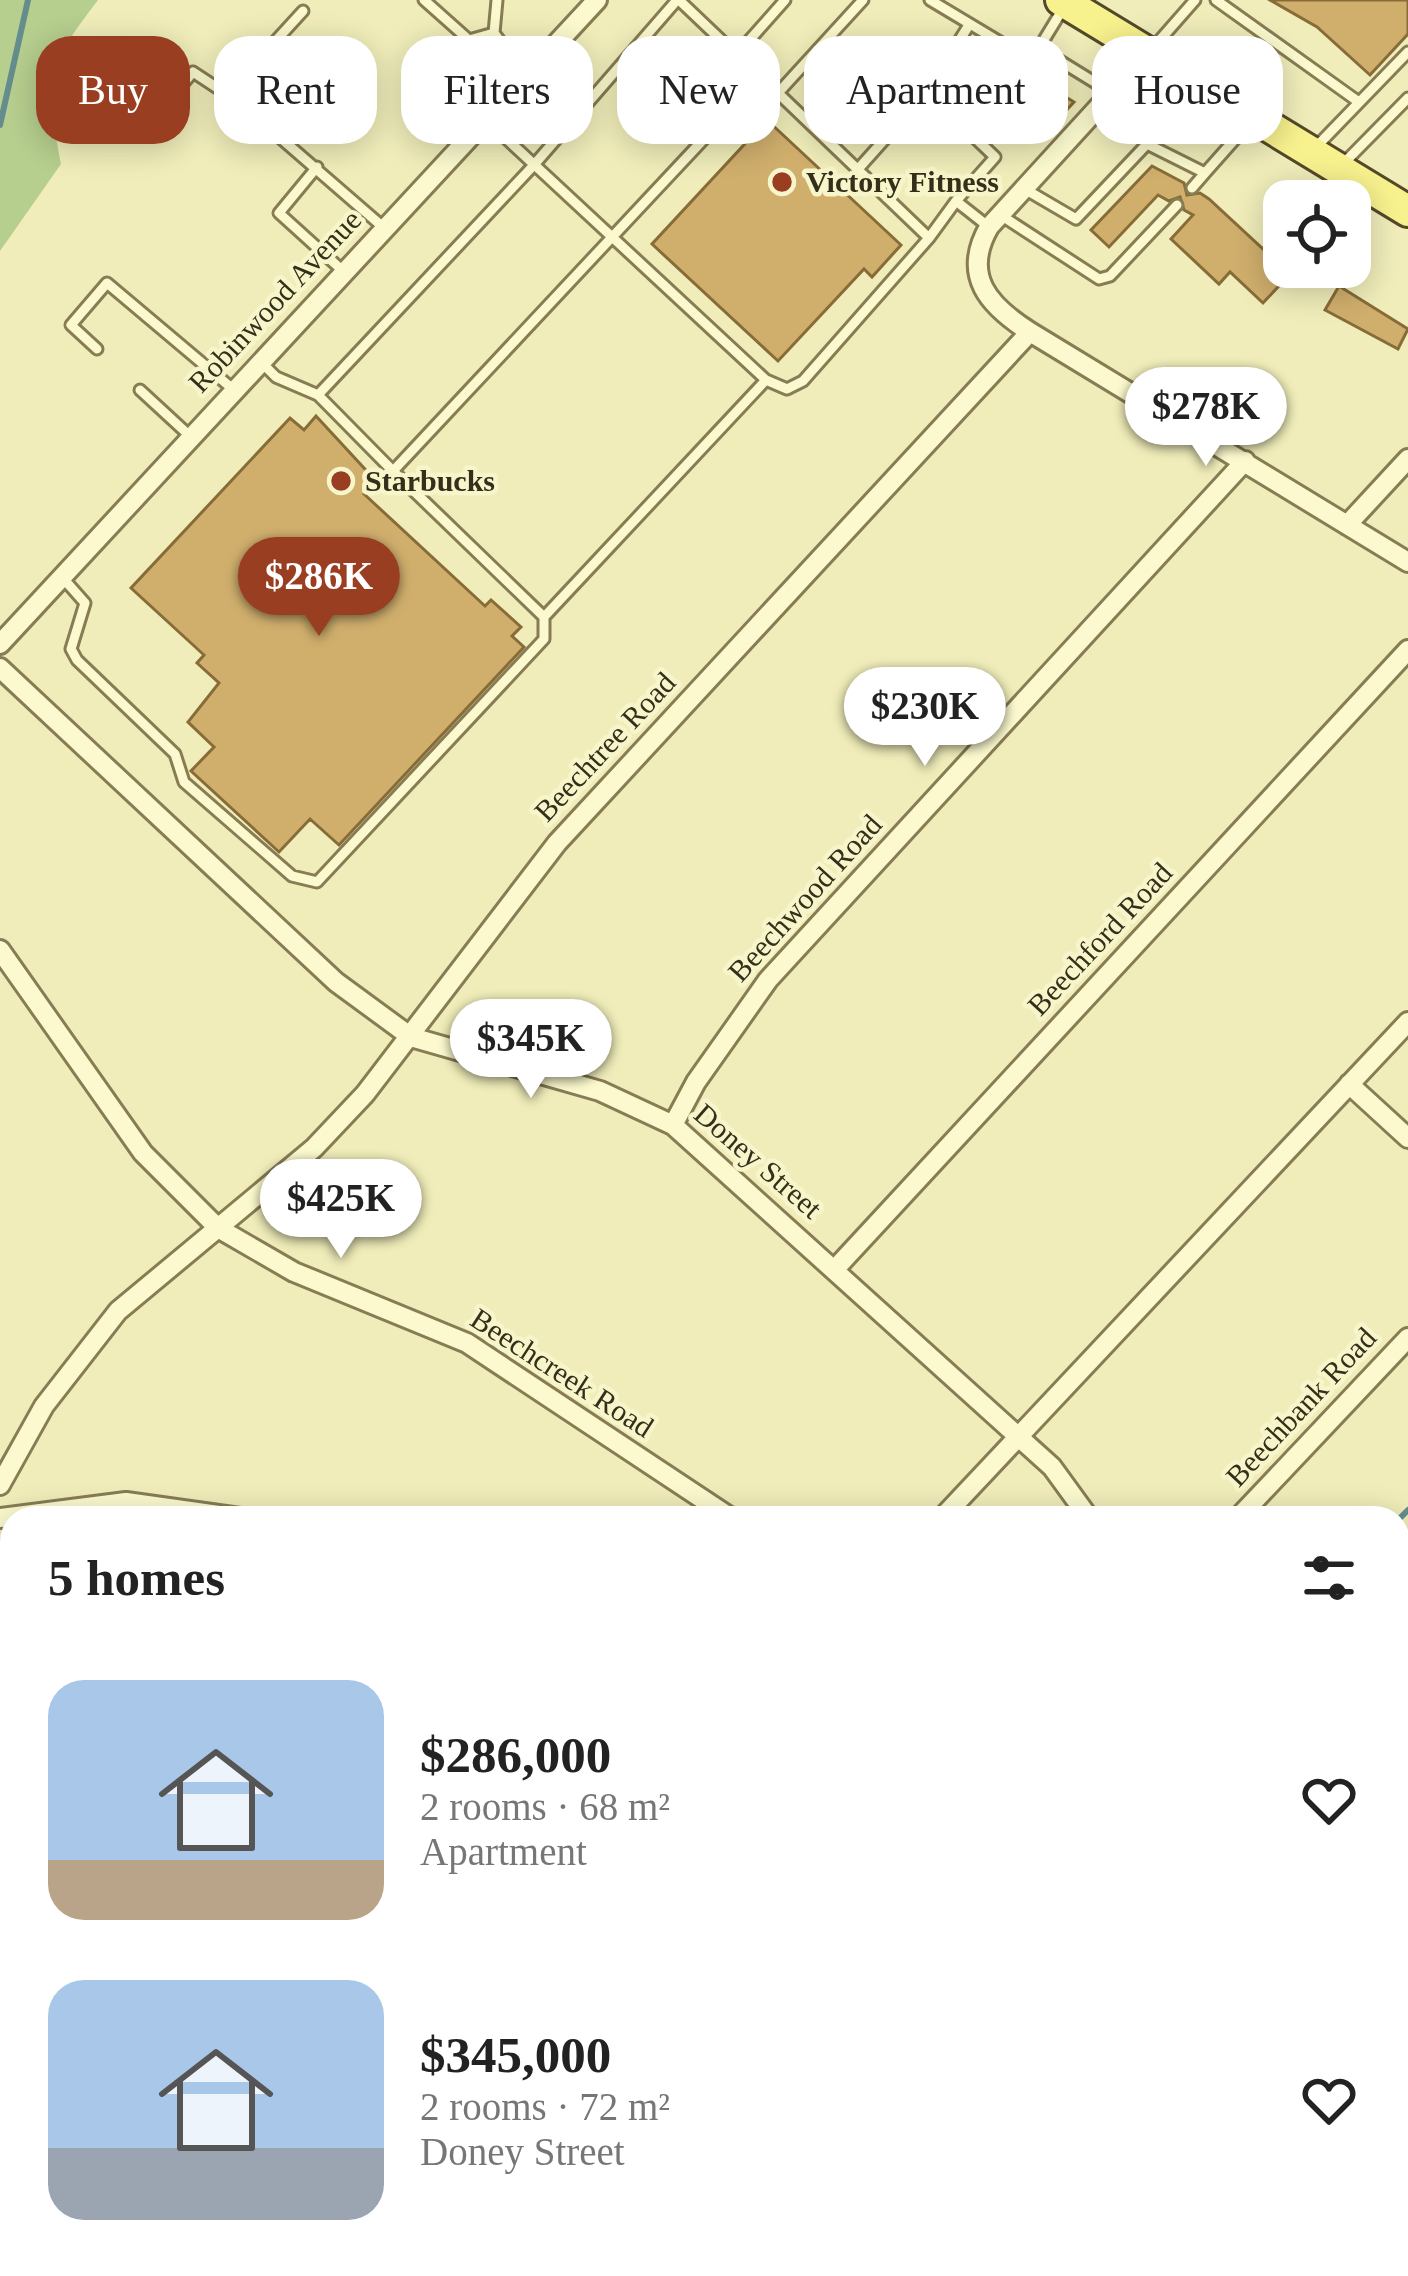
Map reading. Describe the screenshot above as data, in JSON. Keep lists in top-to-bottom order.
{
  "streets": {
    "street": [
      "Robinwood Avenue",
      "Beechtree Road",
      "Beechwood Road",
      "Beechford Road",
      "Doney Street",
      "Beechcreek Road",
      "Beechbank Road"
    ]
  },
  "crossings": [
    ["Beechtree Road", "Doney Street"],
    ["Beechtree Road", "Beechcreek Road"],
    ["Beechwood Road", "Doney Street"],
    ["Beechford Road", "Doney Street"]
  ],
  "places": ["Victory Fitness", "Starbucks"],
  "page": {
    "chip": [
      "Buy",
      "Rent",
      "Filters",
      "New",
      "Apartment",
      "House"
    ],
    "price": [
      "$278K",
      "$286K",
      "$230K",
      "$345K",
      "$425K"
    ],
    "heading": "5 homes",
    "list": [
      {
        "name": "$286,000",
        "note": "2 rooms · 68 m² · Apartment"
      },
      {
        "name": "$345,000",
        "note": "2 rooms · 72 m² · Doney Street"
      }
    ]
  }
}
